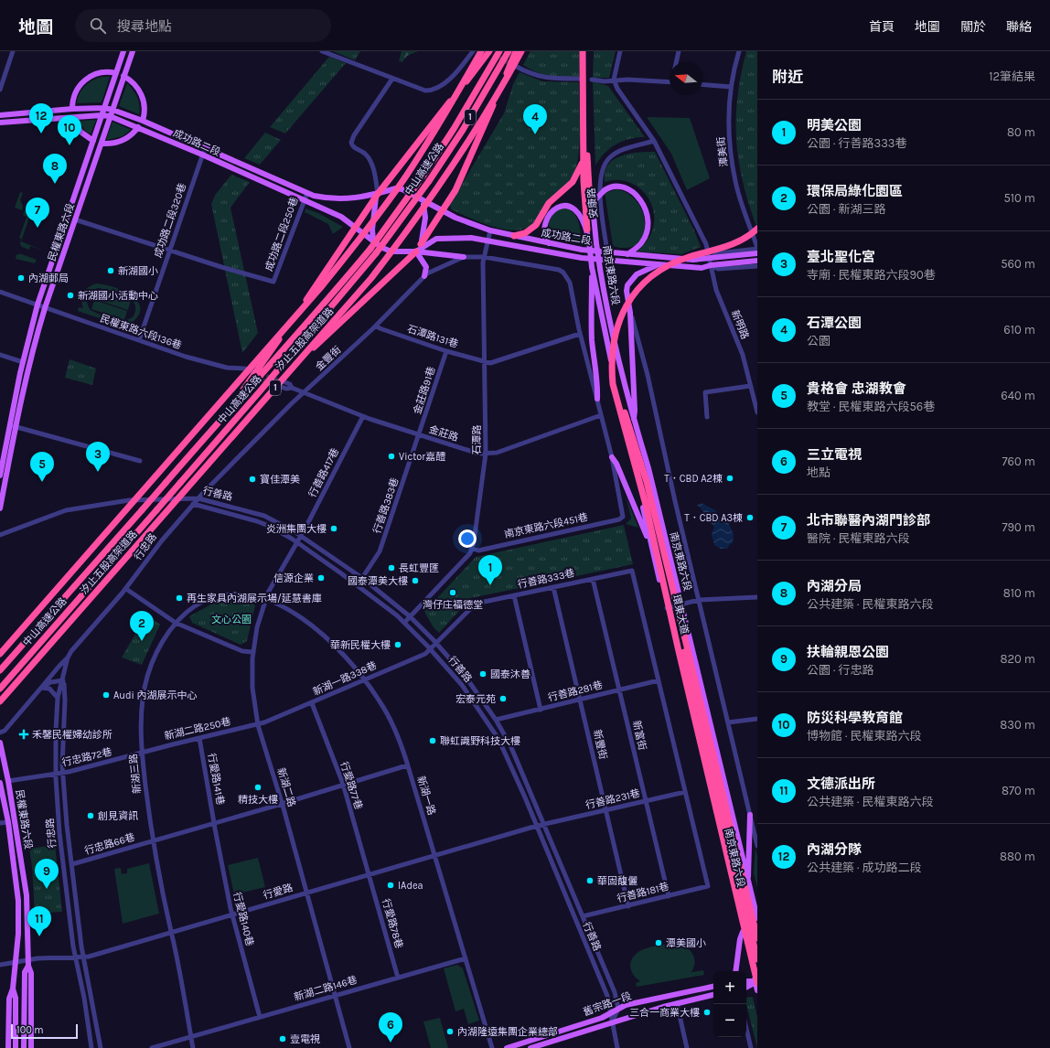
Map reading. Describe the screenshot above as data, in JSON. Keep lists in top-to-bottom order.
{
  "streets": {
    "highway": [
      "1",
      "中山高速公路",
      "汐止五股高架道路",
      "環東大道"
    ],
    "main road": [
      "成功路二段",
      "民權東路六段",
      "南京東路六段",
      "舊宗路一段"
    ],
    "street": [
      "潭美街",
      "安康路",
      "成功路二段320巷",
      "成功路二段250巷",
      "新明路",
      "民權東路六段136巷",
      "石潭路131巷",
      "金豐街",
      "金莊路91巷",
      "金莊路",
      "石潭路",
      "行善路417巷",
      "行善路",
      "行善路383巷",
      "南京東路六段451巷",
      "行忠路",
      "行善路333巷",
      "新湖一路338巷",
      "行善路281巷",
      "新湖二路250巷",
      "新富街",
      "新豐街",
      "行忠路72巷",
      "新湖三路",
      "行愛路141巷",
      "行愛路77巷",
      "新湖二路",
      "新湖一路",
      "行善路231巷",
      "行忠路66巷",
      "行愛路",
      "行善路181巷",
      "行愛路140巷",
      "行愛路78巷",
      "新湖二路146巷"
    ]
  },
  "crossings": [
    ["成功路二段", "安康路"],
    ["成功路二段", "成功路二段320巷"],
    ["成功路二段", "民權東路六段"],
    ["成功路二段", "成功路二段250巷"],
    ["成功路二段", "南京東路六段"],
    ["成功路二段", "新明路"],
    ["成功路二段", "石潭路"],
    ["成功路二段320巷", "成功路二段250巷"],
    ["成功路二段320巷", "民權東路六段136巷"],
    ["民權東路六段", "民權東路六段136巷"],
    ["民權東路六段", "行忠路72巷"],
    ["民權東路六段", "行愛路"],
    ["南京東路六段", "環東大道"],
    ["石潭路131巷", "金豐街"],
    ["石潭路131巷", "金莊路91巷"],
    ["石潭路131巷", "石潭路"],
    ["金豐街", "金莊路"],
    ["金豐街", "石潭路"],
    ["金豐街", "行善路"],
    ["金豐街", "南京東路六段451巷"],
    ["金豐街", "行忠路"],
    ["金莊路91巷", "金莊路"],
    ["金莊路91巷", "行善路383巷"],
    ["金莊路", "石潭路"],
    ["金莊路", "行善路417巷"],
    ["金莊路", "行善路383巷"],
    ["石潭路", "南京東路六段451巷"],
    ["行善路417巷", "行善路"],
    ["行善路417巷", "新湖二路"],
    ["行善路", "行善路383巷"],
    ["行善路", "行忠路"],
    ["行善路", "行善路333巷"],
    ["行善路", "新湖一路338巷"],
    ["行善路", "行善路281巷"],
    ["行善路", "新湖二路"],
    ["行善路", "行善路231巷"],
    ["行善路", "行愛路"],
    ["行善路", "行善路181巷"],
    ["行善路", "舊宗路一段"],
    ["行忠路", "行忠路72巷"],
    ["行忠路", "行忠路66巷"],
    ["行忠路", "行愛路"],
    ["行善路333巷", "新湖一路338巷"],
    ["行善路333巷", "行善路281巷"],
    ["行善路333巷", "新富街"],
    ["行善路333巷", "新豐街"],
    ["新湖一路338巷", "新湖二路250巷"],
    ["新湖一路338巷", "行愛路77巷"],
    ["新湖一路338巷", "新湖二路"],
    ["新湖一路338巷", "新湖一路"],
    ["行善路281巷", "新富街"],
    ["行善路281巷", "新豐街"],
    ["新湖二路250巷", "行忠路72巷"],
    ["新湖二路250巷", "新湖三路"],
    ["新湖二路250巷", "行愛路141巷"],
    ["新湖二路250巷", "新湖二路"],
    ["新富街", "行善路231巷"],
    ["新富街", "行善路181巷"],
    ["新豐街", "行善路231巷"],
    ["新豐街", "行善路181巷"],
    ["行忠路72巷", "新湖三路"],
    ["新湖三路", "新湖二路"],
    ["新湖三路", "新湖一路"],
    ["新湖三路", "行忠路66巷"],
    ["新湖三路", "行愛路"],
    ["新湖三路", "新湖二路146巷"],
    ["行愛路141巷", "行忠路66巷"],
    ["行愛路141巷", "行愛路140巷"],
    ["行愛路77巷", "行忠路66巷"],
    ["行愛路77巷", "行愛路"],
    ["行愛路77巷", "行愛路78巷"],
    ["新湖二路", "新湖一路"],
    ["新湖二路", "行忠路66巷"],
    ["新湖二路", "行愛路"],
    ["新湖二路", "新湖二路146巷"],
    ["新湖一路", "行忠路66巷"],
    ["新湖一路", "行愛路"],
    ["新湖一路", "新湖二路146巷"],
    ["行善路231巷", "行愛路"],
    ["行善路231巷", "行善路181巷"],
    ["行忠路66巷", "行愛路140巷"],
    ["行愛路", "行愛路140巷"],
    ["行愛路", "行愛路78巷"],
    ["行愛路140巷", "新湖二路146巷"],
    ["行愛路78巷", "新湖二路146巷"]
  ],
  "parks": ["文心公園"],
  "places": {
    "other": [
      "新湖國小",
      "內湖郵局",
      "新湖國小活動中心",
      "Victor嘉醴",
      "T．CBD A2棟",
      "寶佳潭美",
      "T．CBD A3棟",
      "炎洲集團大樓",
      "長虹豐匯",
      "信源企業",
      "國泰潭美大樓",
      "灣仔庄福德堂",
      "再生家具內湖展示場/延慧書庫",
      "華新民權大樓",
      "國泰沐善",
      "Audi 內湖展示中心",
      "宏泰元苑",
      "聯虹識野科技大樓",
      "精技大樓",
      "創見資訊",
      "華固馥儷",
      "IAdea",
      "潭美國小",
      "三合一商業大樓",
      "內湖隆遠集團企業總部",
      "壹電視"
    ],
    "health": ["禾馨民權婦幼診所"]
  },
  "scale_bar": "100 m",
  "north": "left",
  "page": {
    "header": "地圖",
    "search": "搜尋地點",
    "nav": [
      "首頁",
      "地圖",
      "關於",
      "聯絡"
    ],
    "heading": ["附近", "12筆結果"],
    "list": [
      {
        "mark": "1",
        "name": "明美公園",
        "note": "公園 · 行善路333巷",
        "value": "80 m"
      },
      {
        "mark": "2",
        "name": "環保局綠化園區",
        "note": "公園 · 新湖三路",
        "value": "510 m"
      },
      {
        "mark": "3",
        "name": "臺北聖化宮",
        "note": "寺廟 · 民權東路六段90巷",
        "value": "560 m"
      },
      {
        "mark": "4",
        "name": "石潭公園",
        "note": "公園",
        "value": "610 m"
      },
      {
        "mark": "5",
        "name": "貴格會 忠湖教會",
        "note": "教堂 · 民權東路六段56巷",
        "value": "640 m"
      },
      {
        "mark": "6",
        "name": "三立電視",
        "note": "地點",
        "value": "760 m"
      },
      {
        "mark": "7",
        "name": "北市聯醫內湖門診部",
        "note": "醫院 · 民權東路六段",
        "value": "790 m"
      },
      {
        "mark": "8",
        "name": "內湖分局",
        "note": "公共建築 · 民權東路六段",
        "value": "810 m"
      },
      {
        "mark": "9",
        "name": "扶輪親恩公園",
        "note": "公園 · 行忠路",
        "value": "820 m"
      },
      {
        "mark": "10",
        "name": "防災科學教育館",
        "note": "博物館 · 民權東路六段",
        "value": "830 m"
      },
      {
        "mark": "11",
        "name": "文德派出所",
        "note": "公共建築 · 民權東路六段",
        "value": "870 m"
      },
      {
        "mark": "12",
        "name": "內湖分隊",
        "note": "公共建築 · 成功路二段",
        "value": "880 m"
      }
    ],
    "pins": [
      "12",
      "4",
      "10",
      "8",
      "7",
      "3",
      "5",
      "1",
      "2",
      "9",
      "11",
      "6"
    ],
    "map_buttons": ["+", "−"],
    "scale": "100 m"
  }
}
